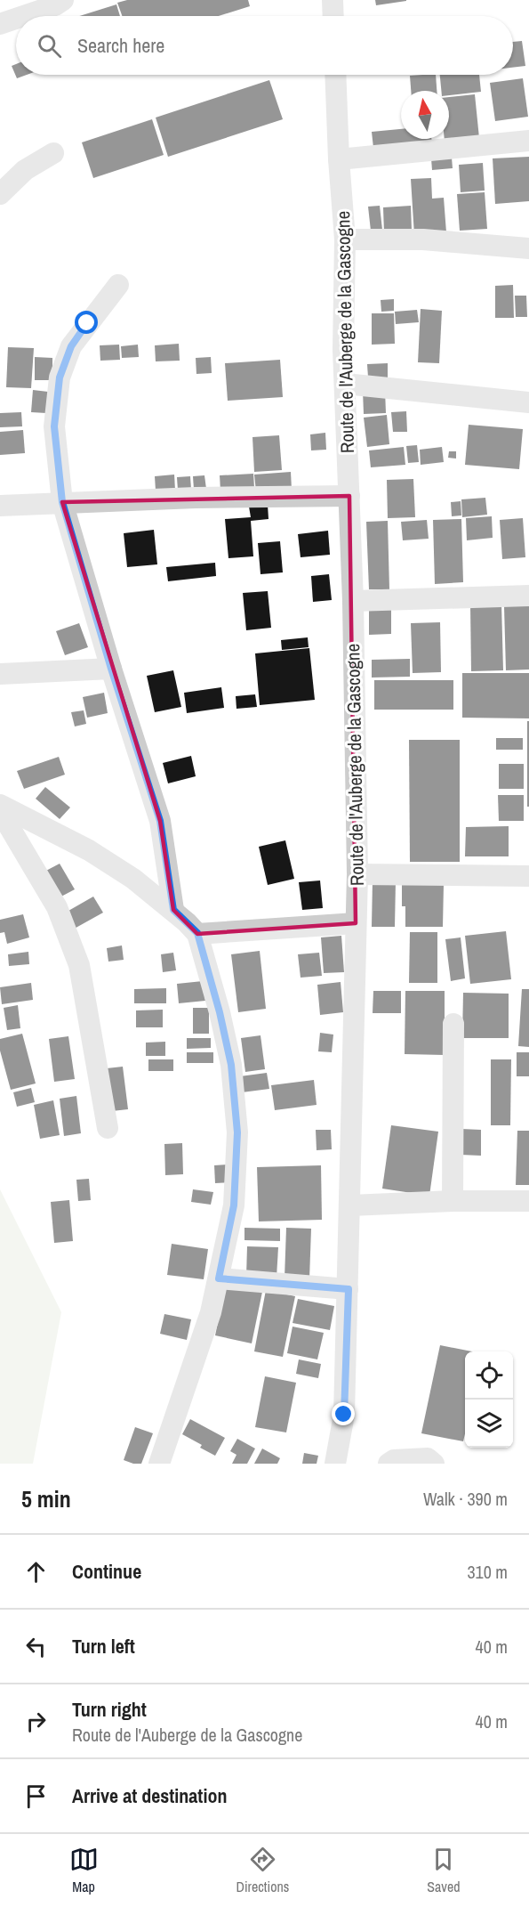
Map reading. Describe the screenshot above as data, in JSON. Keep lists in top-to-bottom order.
{
  "streets": {
    "street": ["Route de l'Auberge de la Gascogne"]
  },
  "north": "top",
  "page": {
    "search": "Search here",
    "heading": ["5 min", "Walk · 390 m"],
    "list": [
      ["Continue", "310 m"],
      ["Turn left", "40 m"],
      ["Turn right", "Route de l'Auberge de la Gascogne", "40 m"],
      "Arrive at destination"
    ],
    "nav": ["Map", "Directions", "Saved"]
  }
}
